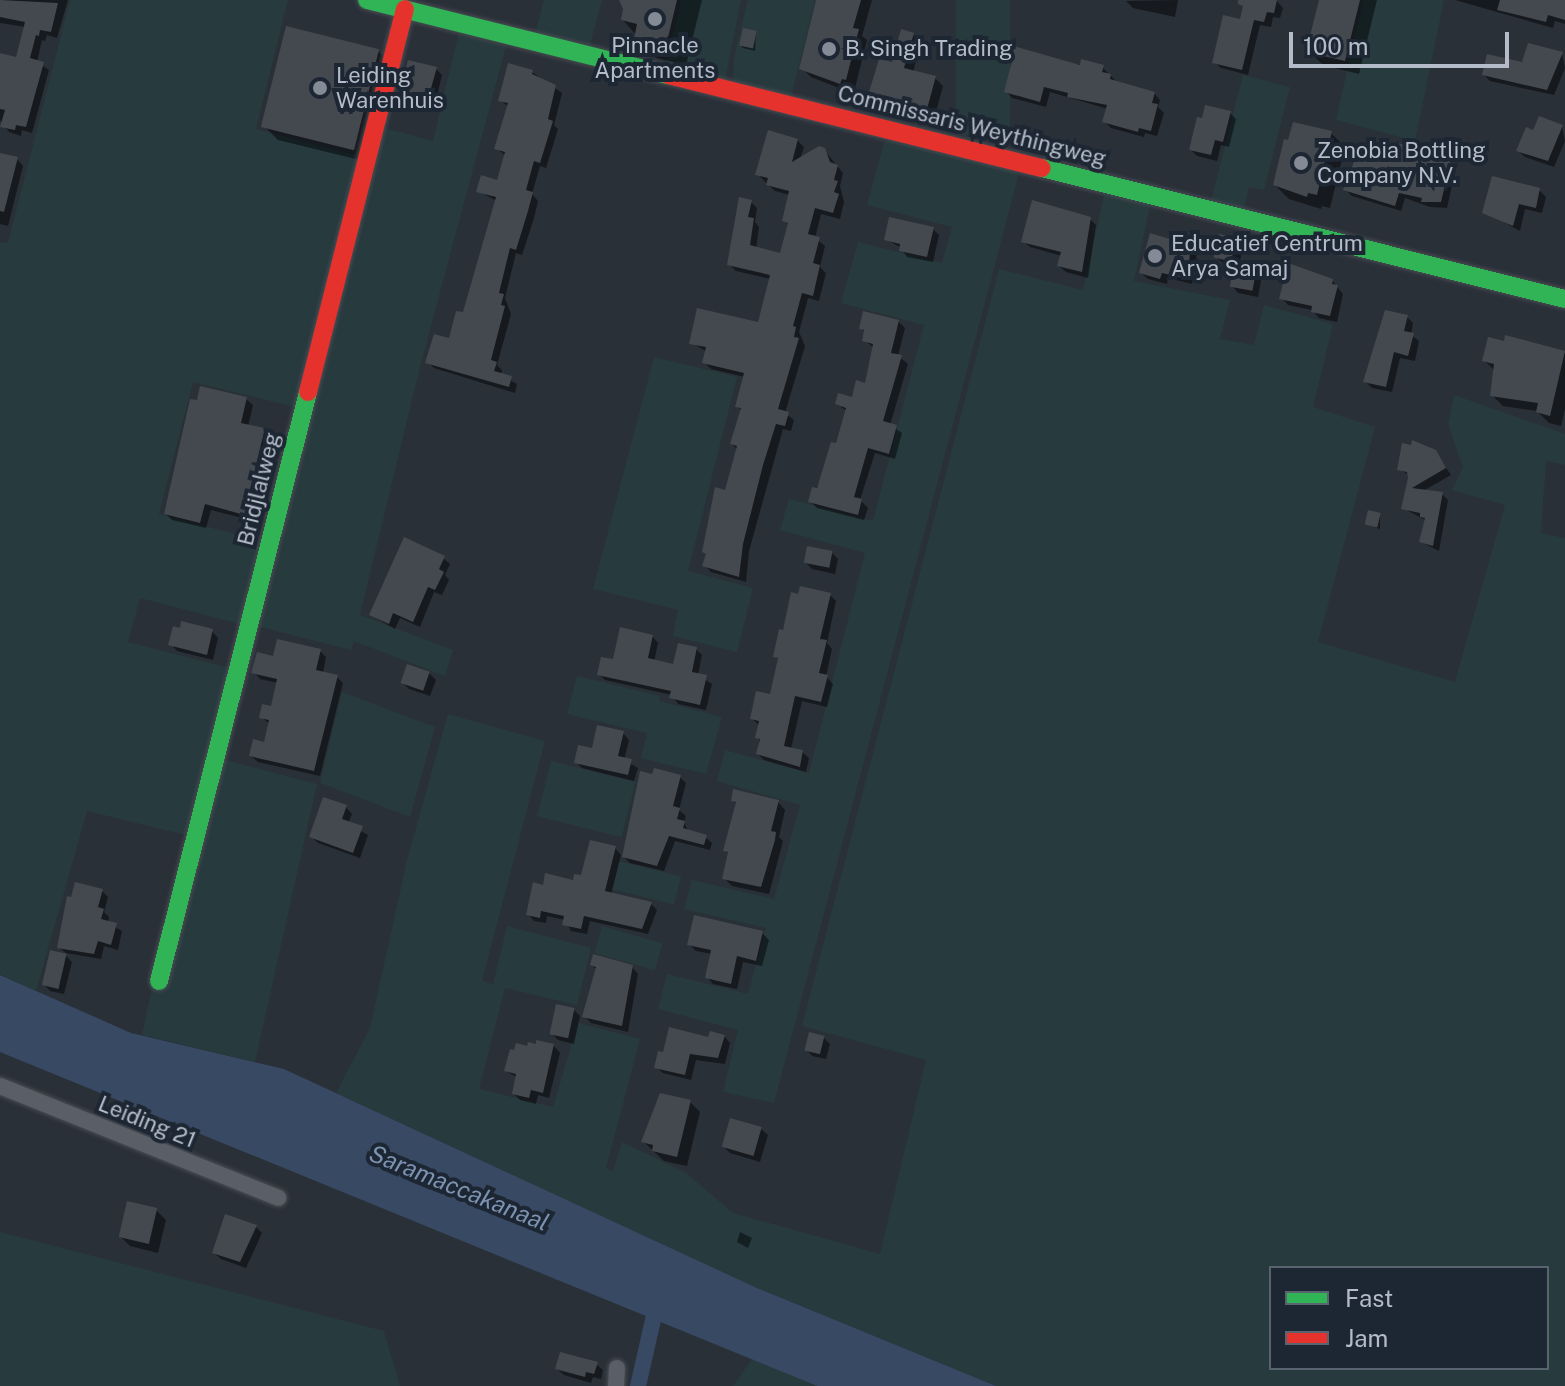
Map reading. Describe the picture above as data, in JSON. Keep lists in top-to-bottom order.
{
  "streets": {
    "main road": ["Commissaris Weythingweg", "Bridjlalweg"],
    "street": ["Leiding 21"]
  },
  "crossings": [
    ["Commissaris Weythingweg", "Bridjlalweg"]
  ],
  "water": ["Saramaccakanaal"],
  "places": [
    "Pinnacle Apartments",
    "B. Singh Trading",
    "Leiding Warenhuis",
    "Zenobia Bottling Company N.V.",
    "Educatief Centrum Arya Samaj"
  ],
  "legend": ["Fast", "Jam"],
  "scale_bar": "100 m"
}
